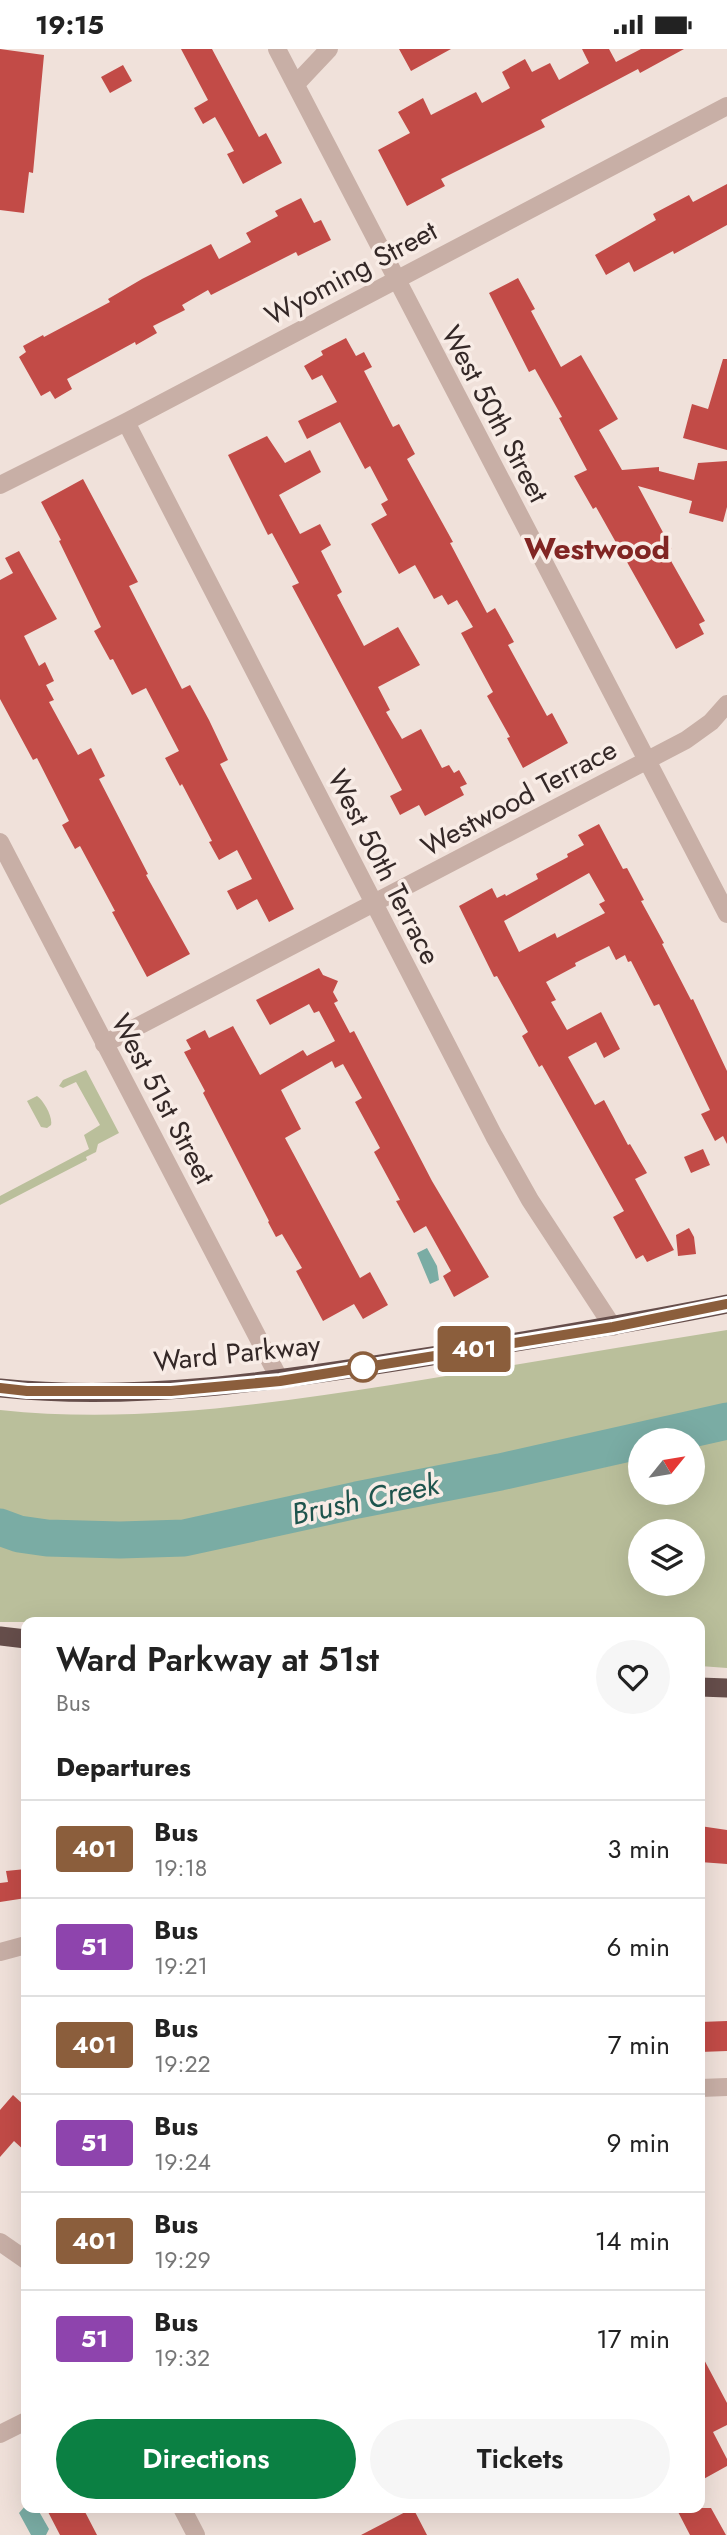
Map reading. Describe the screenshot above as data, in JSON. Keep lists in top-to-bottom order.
{
  "streets": {
    "highway": ["Ward Parkway"],
    "street": [
      "Wyoming Street",
      "West 50th Street",
      "Westwood Terrace",
      "West 50th Terrace",
      "West 51st Street"
    ]
  },
  "crossings": [
    ["Wyoming Street", "West 50th Street"],
    ["Wyoming Street", "West 50th Terrace"],
    ["West 50th Street", "Westwood Terrace"],
    ["Westwood Terrace", "West 50th Terrace"],
    ["Westwood Terrace", "West 51st Street"],
    ["West 50th Terrace", "Ward Parkway"],
    ["West 51st Street", "Ward Parkway"]
  ],
  "districts": ["Westwood"],
  "water": ["Brush Creek"],
  "lines": ["bus line 401"],
  "north": "top right",
  "page": {
    "status": "19:15",
    "on_map": "401",
    "heading": [
      ["Ward Parkway at 51st", "Bus"],
      "Departures"
    ],
    "list": [
      {
        "mark": "401",
        "name": "Bus",
        "note": "19:18",
        "value": "3 min"
      },
      {
        "mark": "51",
        "name": "Bus",
        "note": "19:21",
        "value": "6 min"
      },
      {
        "mark": "401",
        "name": "Bus",
        "note": "19:22",
        "value": "7 min"
      },
      {
        "mark": "51",
        "name": "Bus",
        "note": "19:24",
        "value": "9 min"
      },
      {
        "mark": "401",
        "name": "Bus",
        "note": "19:29",
        "value": "14 min"
      },
      {
        "mark": "51",
        "name": "Bus",
        "note": "19:32",
        "value": "17 min"
      }
    ],
    "buttons": ["Directions", "Tickets"]
  }
}
